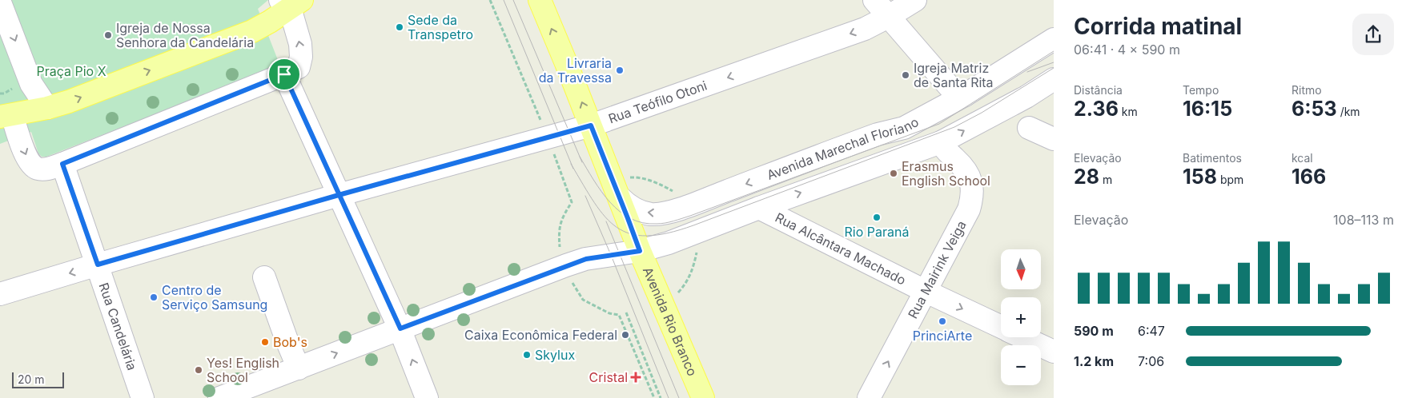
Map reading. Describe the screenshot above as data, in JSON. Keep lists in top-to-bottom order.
{
  "streets": {
    "main road": ["Avenida Rio Branco"],
    "street": [
      "Rua Teófilo Otoni",
      "Avenida Marechal Floriano",
      "Rua Alcântara Machado",
      "Rua Mairink Veiga",
      "Rua Candelária"
    ]
  },
  "crossings": [
    ["Rua Teófilo Otoni", "Avenida Rio Branco"],
    ["Rua Teófilo Otoni", "Rua Candelária"],
    ["Avenida Marechal Floriano", "Avenida Rio Branco"],
    ["Rua Alcântara Machado", "Rua Mairink Veiga"]
  ],
  "one_way": ["Rua Mairink Veiga"],
  "parks": ["Praça Pio X"],
  "places": {
    "other": [
      "Sede da Transpetro",
      "Igreja de Nossa Senhora da Candelária",
      "Livraria da Travessa",
      "Igreja Matriz de Santa Rita",
      "Erasmus English School",
      "Rio Paraná",
      "Centro de Serviço Samsung",
      "PrinciArte",
      "Caixa Econômica Federal",
      "Bob's",
      "Skylux",
      "Yes! English School"
    ],
    "health": ["Cristal"]
  },
  "scale_bar": "20 m",
  "north": "bottom",
  "page": {
    "heading": ["Corrida matinal", "06:41 · 4 × 590 m"],
    "stats": [
      ["Distância", "2.36 km"],
      ["Tempo", "16:15"],
      ["Ritmo", "6:53 /km"],
      ["Elevação", "28 m"],
      ["Batimentos", "158 bpm"],
      ["kcal", "166"]
    ],
    "chart": ["Elevação", "108–113 m"],
    "map_buttons": ["+", "−"],
    "list": [
      {
        "name": "590 m",
        "note": "6:47"
      },
      {
        "name": "1.2 km",
        "note": "7:06"
      }
    ],
    "scale": "20 m"
  }
}
